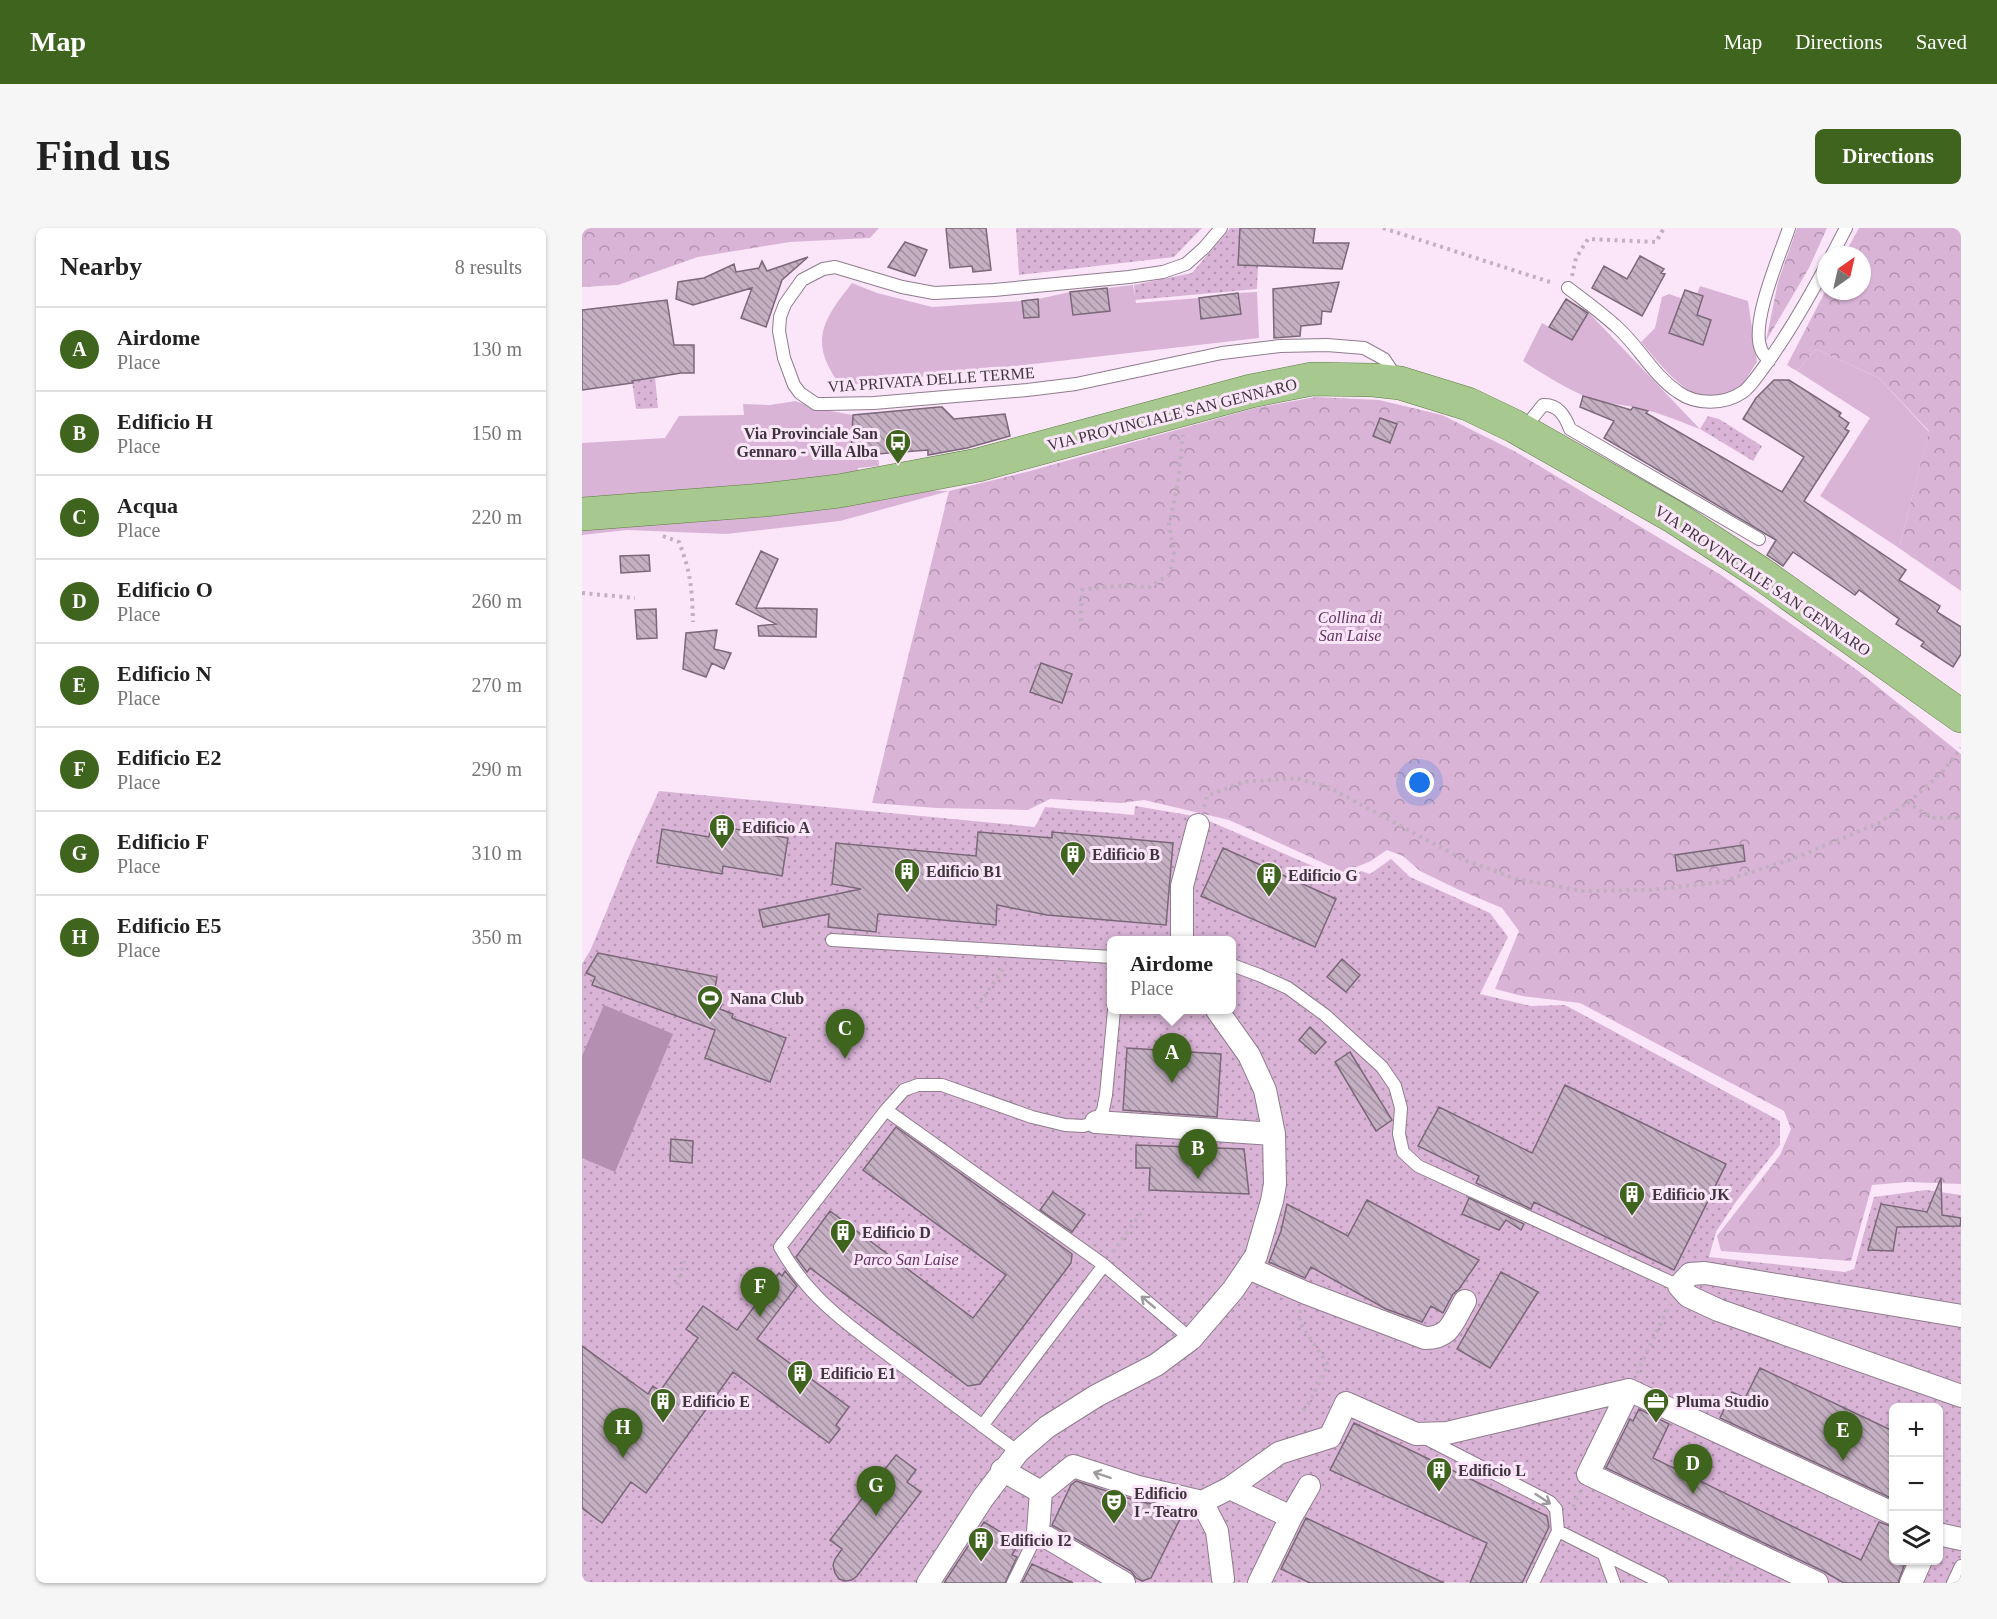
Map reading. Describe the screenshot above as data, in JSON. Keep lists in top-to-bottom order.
{
  "streets": {
    "main road": ["VIA PROVINCIALE SAN GENNARO"],
    "lane": ["VIA PRIVATA DELLE TERME"]
  },
  "crossings": [
    ["VIA PRIVATA DELLE TERME", "VIA PROVINCIALE SAN GENNARO"]
  ],
  "parks": ["Collina di San Laise", "Parco San Laise"],
  "places": {
    "bus stop": ["Via Provinciale San Gennaro - Villa Alba"],
    "building": [
      "Edificio A",
      "Edificio B",
      "Edificio B1",
      "Edificio G",
      "Edificio JK",
      "Edificio D",
      "Edificio E1",
      "Edificio E",
      "Edificio L",
      "Edificio I2"
    ],
    "sports": ["Nana Club"],
    "office": ["Pluma Studio"],
    "theatre": ["Edificio I - Teatro"]
  },
  "north": "top right",
  "page": {
    "header": "Map",
    "nav": ["Map", "Directions", "Saved"],
    "buttons": "Directions",
    "title": "Find us",
    "heading": ["Nearby", "8 results"],
    "list": [
      {
        "mark": "A",
        "name": "Airdome",
        "note": "Place",
        "value": "130 m"
      },
      {
        "mark": "B",
        "name": "Edificio H",
        "note": "Place",
        "value": "150 m"
      },
      {
        "mark": "C",
        "name": "Acqua",
        "note": "Place",
        "value": "220 m"
      },
      {
        "mark": "D",
        "name": "Edificio O",
        "note": "Place",
        "value": "260 m"
      },
      {
        "mark": "E",
        "name": "Edificio N",
        "note": "Place",
        "value": "270 m"
      },
      {
        "mark": "F",
        "name": "Edificio E2",
        "note": "Place",
        "value": "290 m"
      },
      {
        "mark": "G",
        "name": "Edificio F",
        "note": "Place",
        "value": "310 m"
      },
      {
        "mark": "H",
        "name": "Edificio E5",
        "note": "Place",
        "value": "350 m"
      }
    ],
    "popup": ["Airdome", "Place"],
    "pins": [
      "C",
      "A",
      "B",
      "F",
      "H",
      "E",
      "D",
      "G"
    ],
    "map_buttons": ["+", "−"]
  }
}
